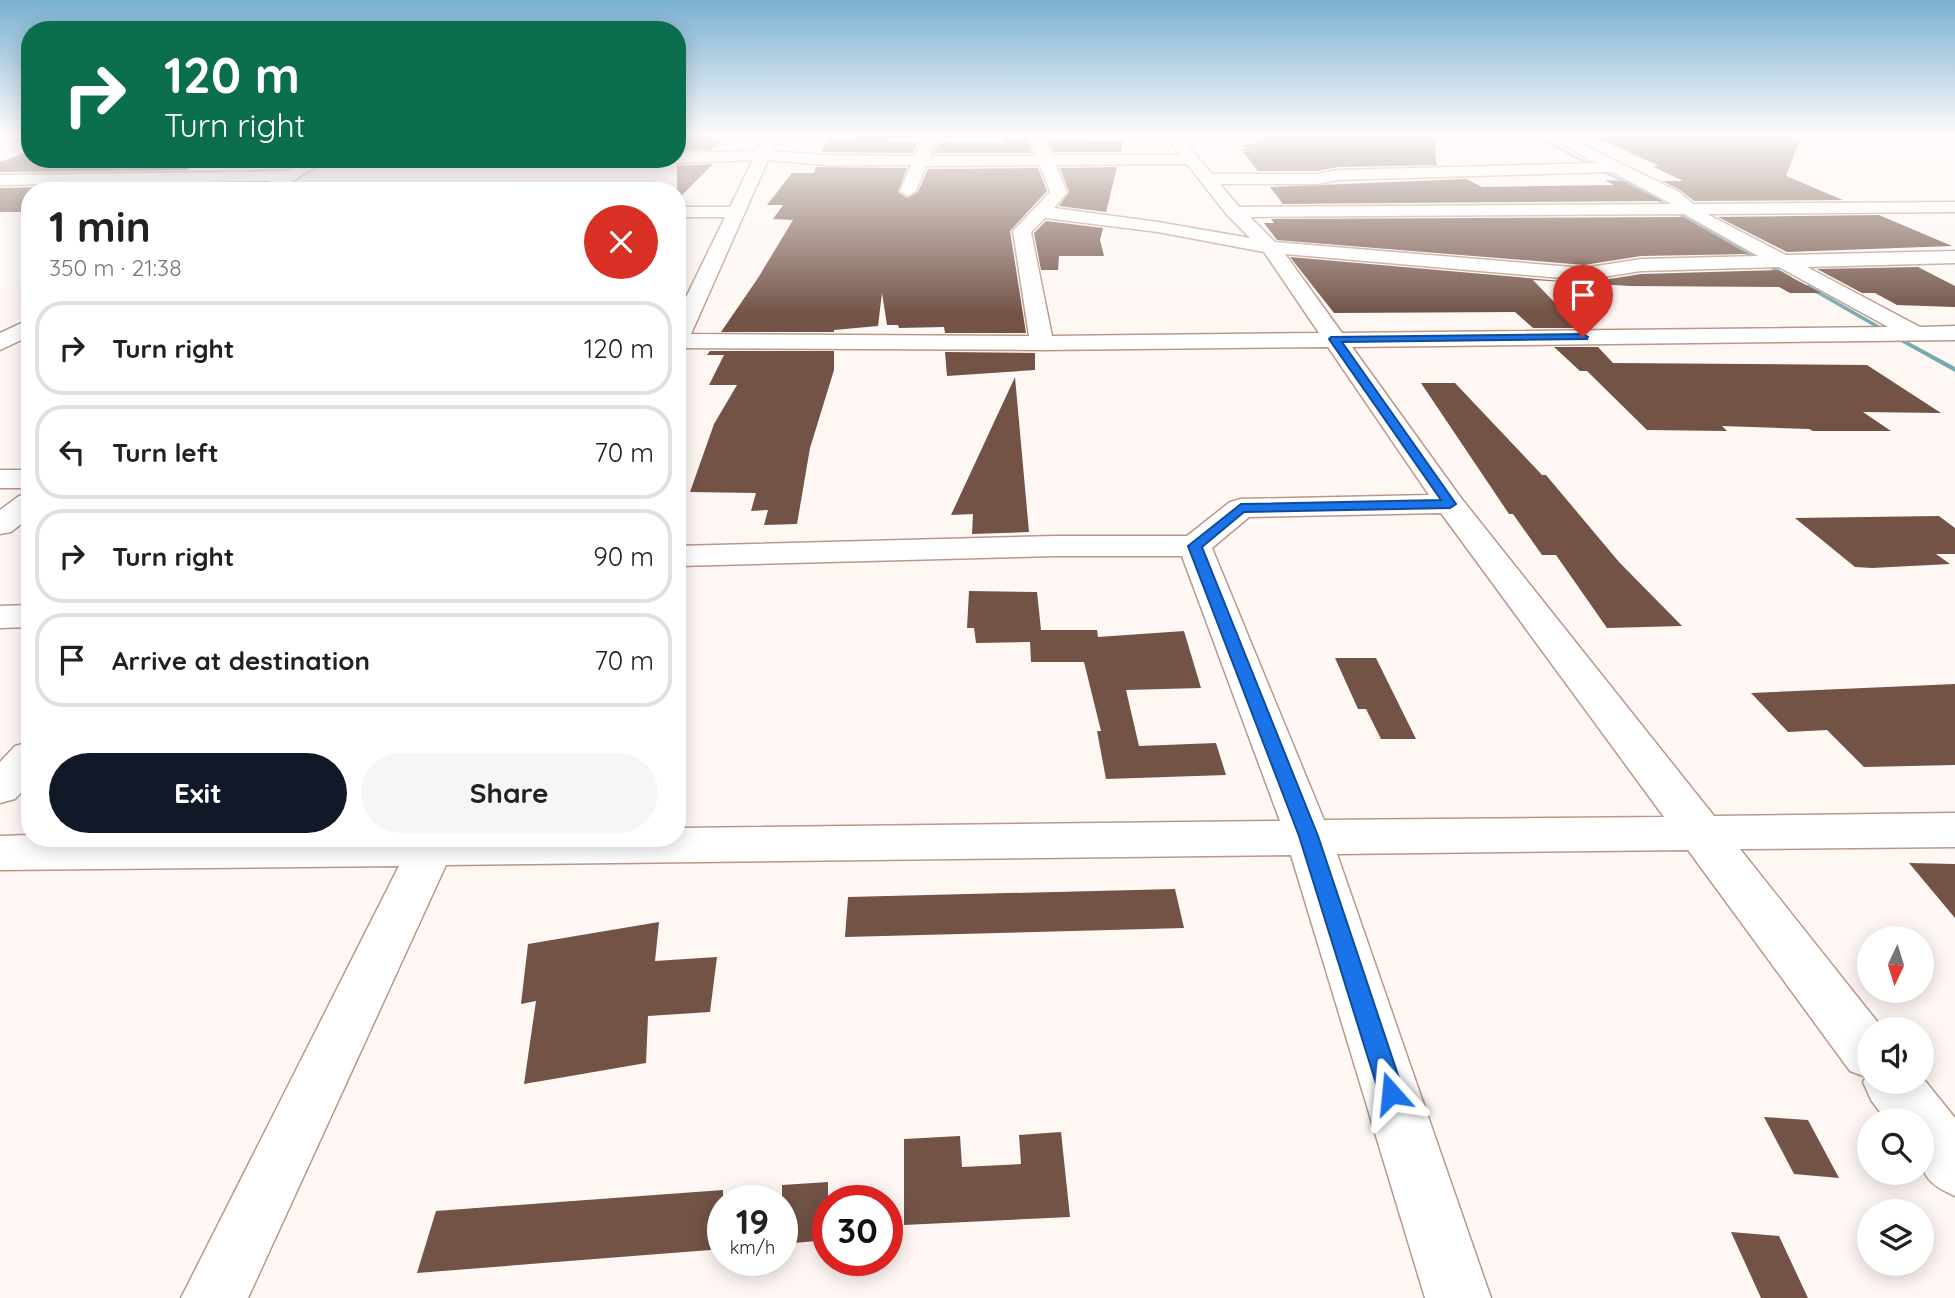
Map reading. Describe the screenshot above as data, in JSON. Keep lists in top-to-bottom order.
{
  "north": "bottom",
  "page": {
    "turn": ["120 m", "Turn right"],
    "heading": ["1 min", "350 m · 21:38"],
    "list": [
      {
        "name": "Turn right",
        "value": "120 m"
      },
      {
        "name": "Turn left",
        "value": "70 m"
      },
      {
        "name": "Turn right",
        "value": "90 m"
      },
      {
        "name": "Arrive at destination",
        "value": "70 m"
      }
    ],
    "buttons": ["Exit", "Share"],
    "speed": "19 km/h",
    "limit": "30"
  }
}
